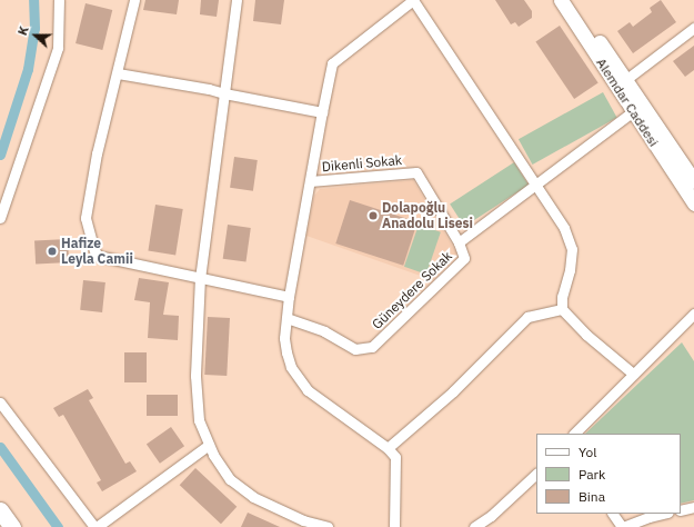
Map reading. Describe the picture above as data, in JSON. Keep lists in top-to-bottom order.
{
  "streets": {
    "main road": ["Alemdar Caddesi"],
    "street": ["Dikenli Sokak", "Güneydere Sokak"]
  },
  "crossings": [
    ["Alemdar Caddesi", "Güneydere Sokak"],
    ["Dikenli Sokak", "Güneydere Sokak"]
  ],
  "places": ["Dolapoğlu Anadolu Lisesi", "Hafize Leyla Camii"],
  "legend": ["Yol", "Park", "Bina"],
  "north": "left"
}
